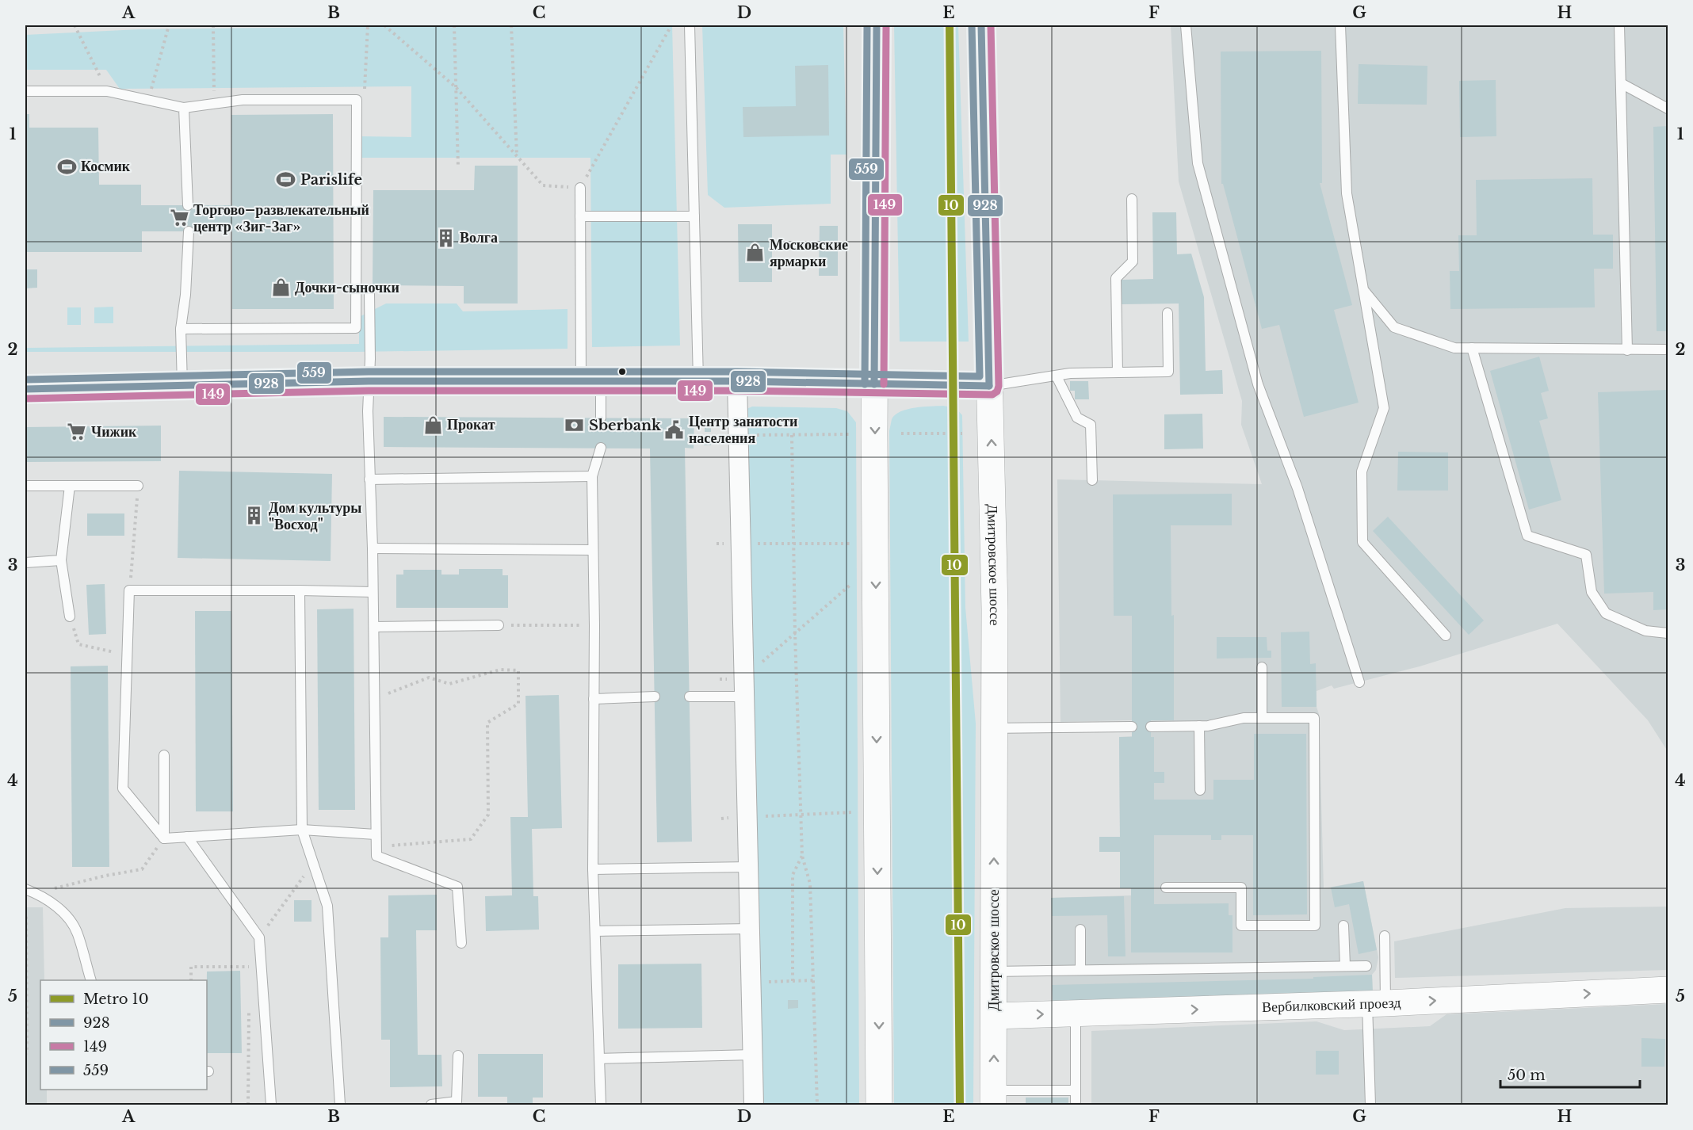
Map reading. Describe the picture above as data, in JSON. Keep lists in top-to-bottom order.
{
  "streets": {
    "main road": ["Дмитровское шоссе", "Вербилковский проезд"]
  },
  "crossings": [
    ["Дмитровское шоссе", "Вербилковский проезд"]
  ],
  "one_way": ["Вербилковский проезд"],
  "places": {
    "sports": ["Космик", "Parislife"],
    "supermarket": ["Торгово–развлекательный центр «Зиг-Заг»", "Чижик"],
    "building": ["Волга", "Дом культуры \"Восход\""],
    "shop": ["Московские ярмарки", "Дочки-сыночки", "Прокат"],
    "bank": ["Sberbank"],
    "public building": ["Центр занятости населения"]
  },
  "lines": [
    "metro line 10",
    "transit line 928",
    "transit line 149",
    "transit line 559"
  ],
  "legend": [
    "Metro 10",
    "928",
    "149",
    "559"
  ],
  "scale_bar": "50 m",
  "grid": {
    "columns": [
      "A",
      "B",
      "C",
      "D",
      "E",
      "F",
      "G",
      "H"
    ],
    "rows": [
      "1",
      "2",
      "3",
      "4",
      "5"
    ]
  }
}
